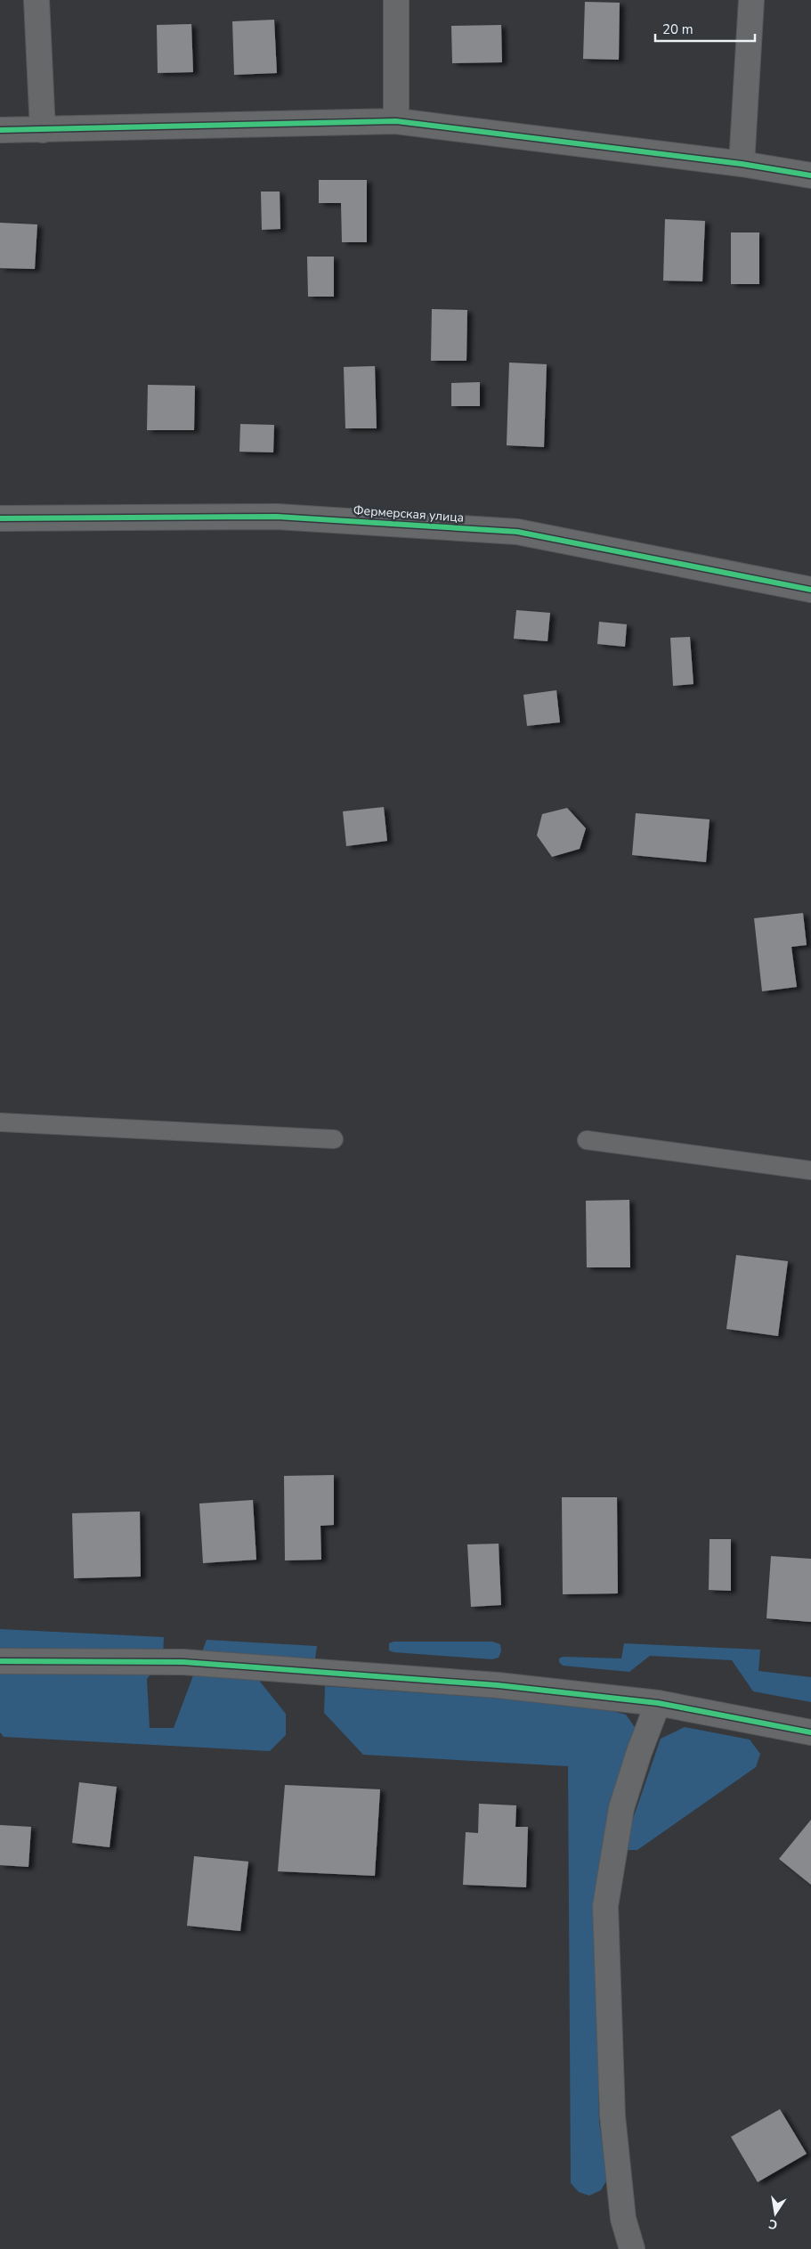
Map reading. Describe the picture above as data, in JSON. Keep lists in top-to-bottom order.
{
  "streets": {
    "street": ["Фермерская улица"]
  },
  "scale_bar": "20 m",
  "north": "bottom"
}
